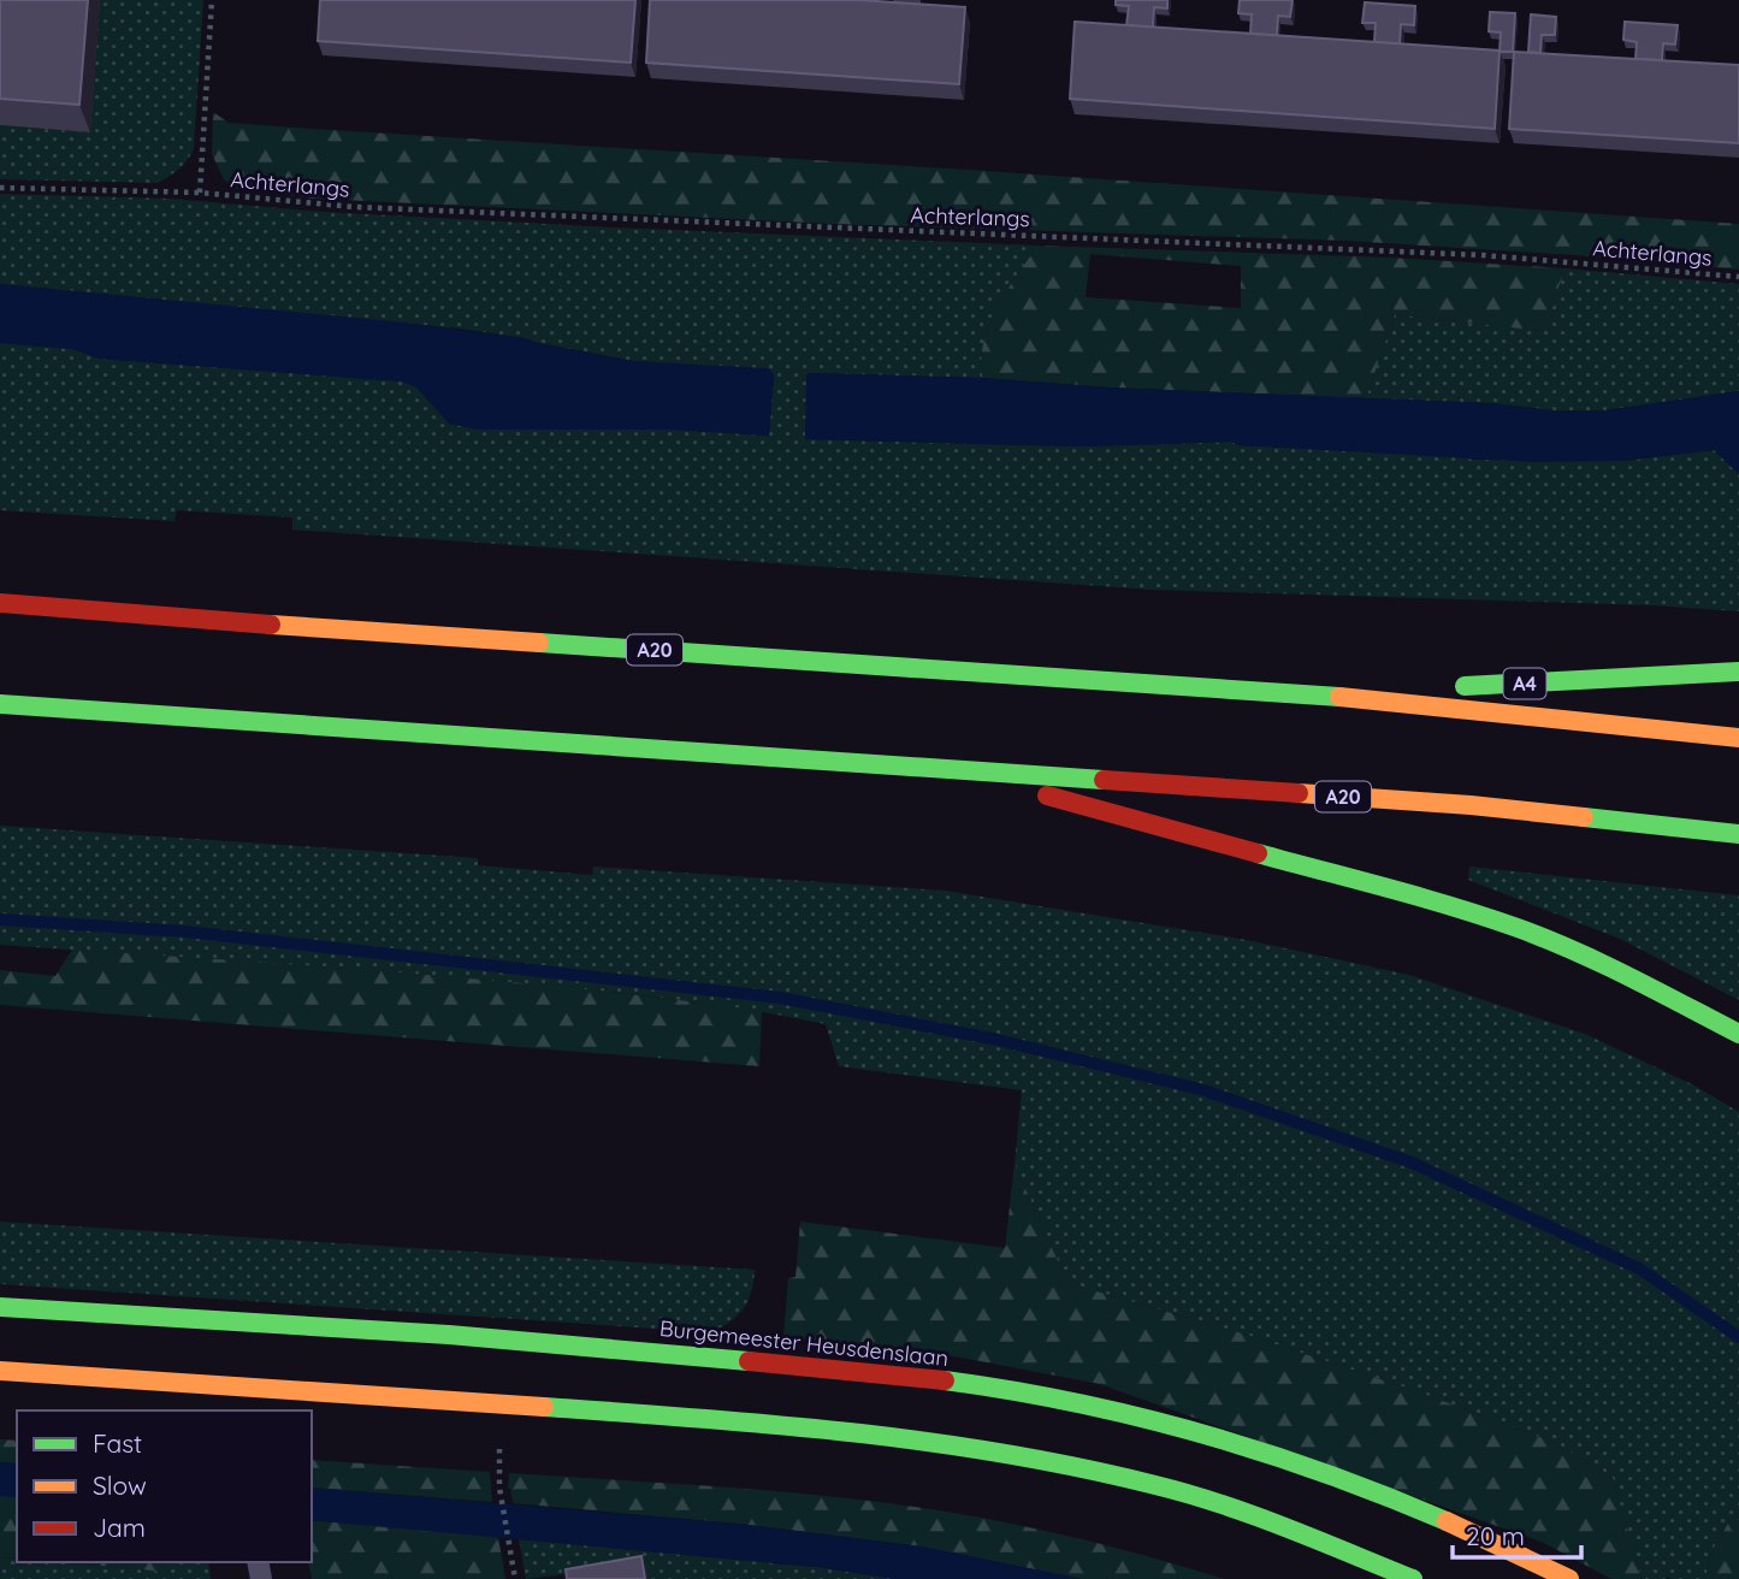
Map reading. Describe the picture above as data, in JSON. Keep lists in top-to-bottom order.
{
  "streets": {
    "main road": ["A20", "A4", "Burgemeester Heusdenslaan"],
    "path": ["Achterlangs"]
  },
  "crossings": [
    ["A20", "A4"]
  ],
  "legend": ["Fast", "Slow", "Jam"],
  "scale_bar": "20 m"
}
